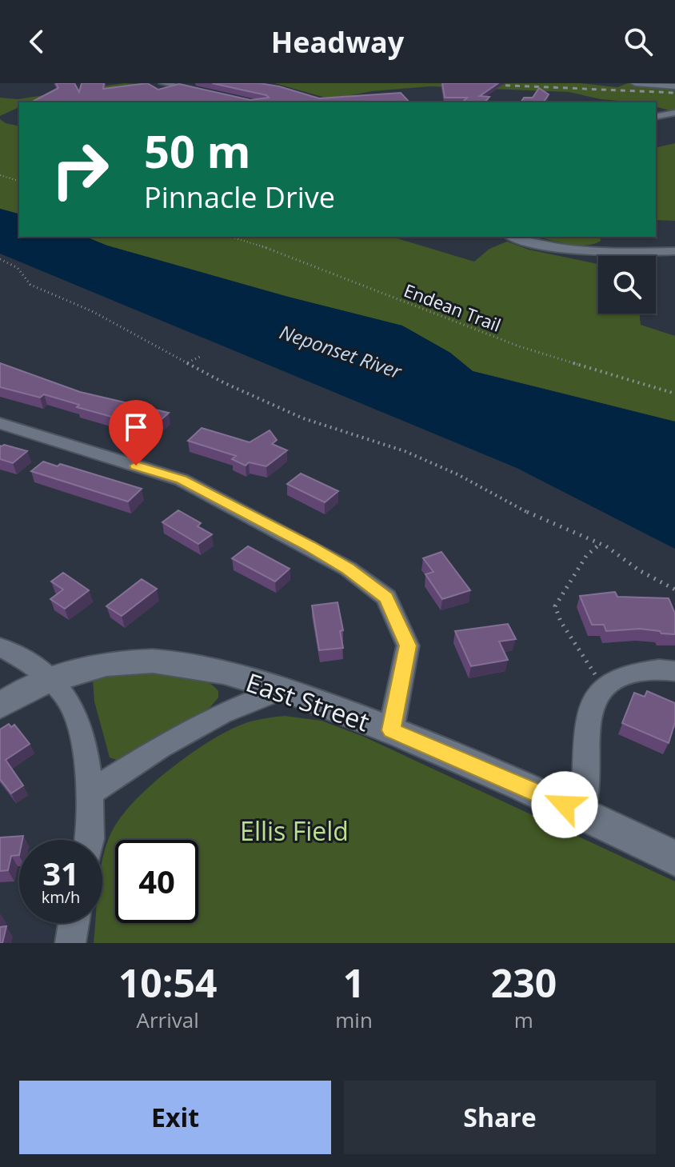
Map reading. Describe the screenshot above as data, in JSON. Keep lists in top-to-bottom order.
{
  "streets": {
    "street": ["East Street"],
    "path": ["Endean Trail"]
  },
  "water": ["Neponset River"],
  "parks": ["Ellis Field"],
  "page": {
    "header": "Headway",
    "turn": ["50 m", "Pinnacle Drive"],
    "speed": "31 km/h",
    "limit": "40",
    "eta": [
      "10:54",
      "Arrival",
      "1",
      "min",
      "230",
      "m"
    ],
    "buttons": ["Exit", "Share"]
  }
}
